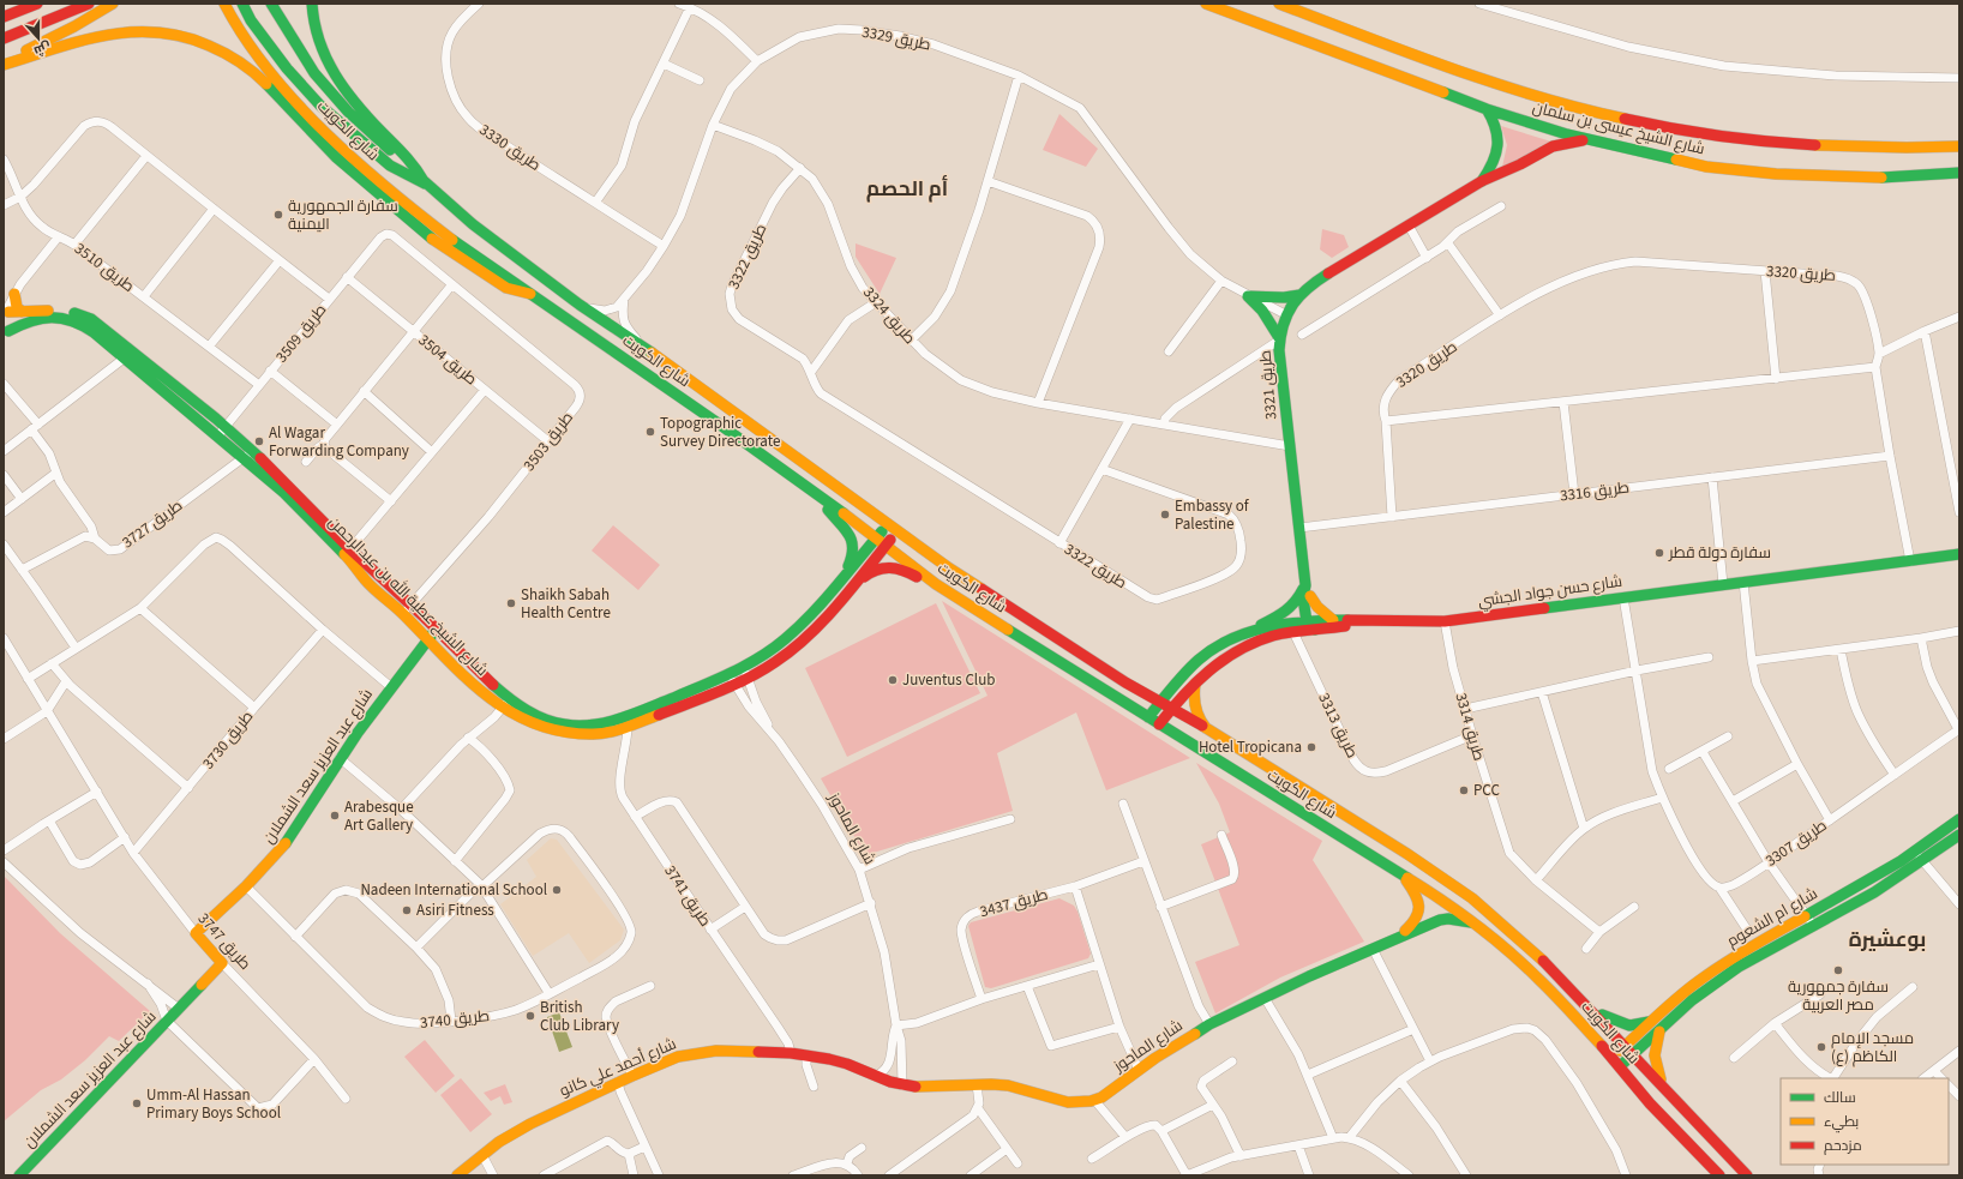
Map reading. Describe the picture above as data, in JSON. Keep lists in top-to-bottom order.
{
  "streets": {
    "main road": [
      "شارع الشيخ عيسى بن سلمان",
      "شارع الكويت",
      "طريق 3321",
      "شارع حسن جواد الجشي",
      "شارع الشيخ عطية الله بن عبدالرحمن",
      "شارع عبد العزيز سعد الشملان",
      "شارع الماحوز",
      "شارع ام الشعوم",
      "طريق 3747",
      "شارع أحمد علي كانو"
    ],
    "street": [
      "طريق 3329",
      "طريق 3330",
      "طريق 3322",
      "طريق 3510",
      "طريق 3320",
      "طريق 3324",
      "طريق 3509",
      "طريق 3504",
      "طريق 3503",
      "طريق 3316",
      "طريق 3727",
      "طريق 3313",
      "طريق 3314",
      "طريق 3730",
      "طريق 3307",
      "طريق 3741",
      "طريق 3437",
      "طريق 3740"
    ]
  },
  "crossings": [
    ["طريق 3329", "شارع الكويت"],
    ["طريق 3329", "طريق 3330"],
    ["طريق 3329", "طريق 3324"],
    ["طريق 3329", "طريق 3321"],
    ["شارع الشيخ عيسى بن سلمان", "طريق 3321"],
    ["شارع الكويت", "شارع حسن جواد الجشي"],
    ["شارع الكويت", "شارع الشيخ عطية الله بن عبدالرحمن"],
    ["شارع الكويت", "شارع الماحوز"],
    ["شارع الكويت", "شارع ام الشعوم"],
    ["طريق 3322", "طريق 3324"],
    ["طريق 3510", "طريق 3509"],
    ["طريق 3320", "طريق 3316"],
    ["طريق 3320", "شارع حسن جواد الجشي"],
    ["طريق 3324", "طريق 3321"],
    ["طريق 3509", "طريق 3504"],
    ["طريق 3509", "طريق 3503"],
    ["طريق 3509", "شارع الشيخ عطية الله بن عبدالرحمن"],
    ["طريق 3504", "طريق 3503"],
    ["طريق 3321", "طريق 3316"],
    ["طريق 3321", "شارع حسن جواد الجشي"],
    ["طريق 3503", "شارع الشيخ عطية الله بن عبدالرحمن"],
    ["طريق 3727", "شارع الشيخ عطية الله بن عبدالرحمن"],
    ["شارع حسن جواد الجشي", "طريق 3313"],
    ["شارع حسن جواد الجشي", "طريق 3314"],
    ["شارع الشيخ عطية الله بن عبدالرحمن", "شارع عبد العزيز سعد الشملان"],
    ["شارع الشيخ عطية الله بن عبدالرحمن", "شارع الماحوز"],
    ["شارع الشيخ عطية الله بن عبدالرحمن", "طريق 3741"],
    ["طريق 3313", "طريق 3314"],
    ["طريق 3730", "طريق 3747"],
    ["شارع عبد العزيز سعد الشملان", "طريق 3747"],
    ["شارع عبد العزيز سعد الشملان", "طريق 3740"],
    ["شارع الماحوز", "شارع أحمد علي كانو"],
    ["طريق 3741", "شارع أحمد علي كانو"]
  ],
  "districts": ["أم الحصم", "بوعشيرة"],
  "places": [
    "سفارة الجمهورية اليمنية",
    "Topographic Survey Directorate",
    "Al Wagar Forwarding Company",
    "Embassy of Palestine",
    "سفارة دولة قطر",
    "Shaikh Sabah Health Centre",
    "Juventus Club",
    "Hotel Tropicana",
    "PCC",
    "Arabesque Art Gallery",
    "Nadeen International School",
    "Asiri Fitness",
    "سفارة جمهورية مصر العربية",
    "British Club Library",
    "مسجد الإمام الكاظم (ع)",
    "Umm-Al Hassan Primary Boys School"
  ],
  "legend": ["سالك", "بطيء", "مزدحم"],
  "north": "bottom"
}
